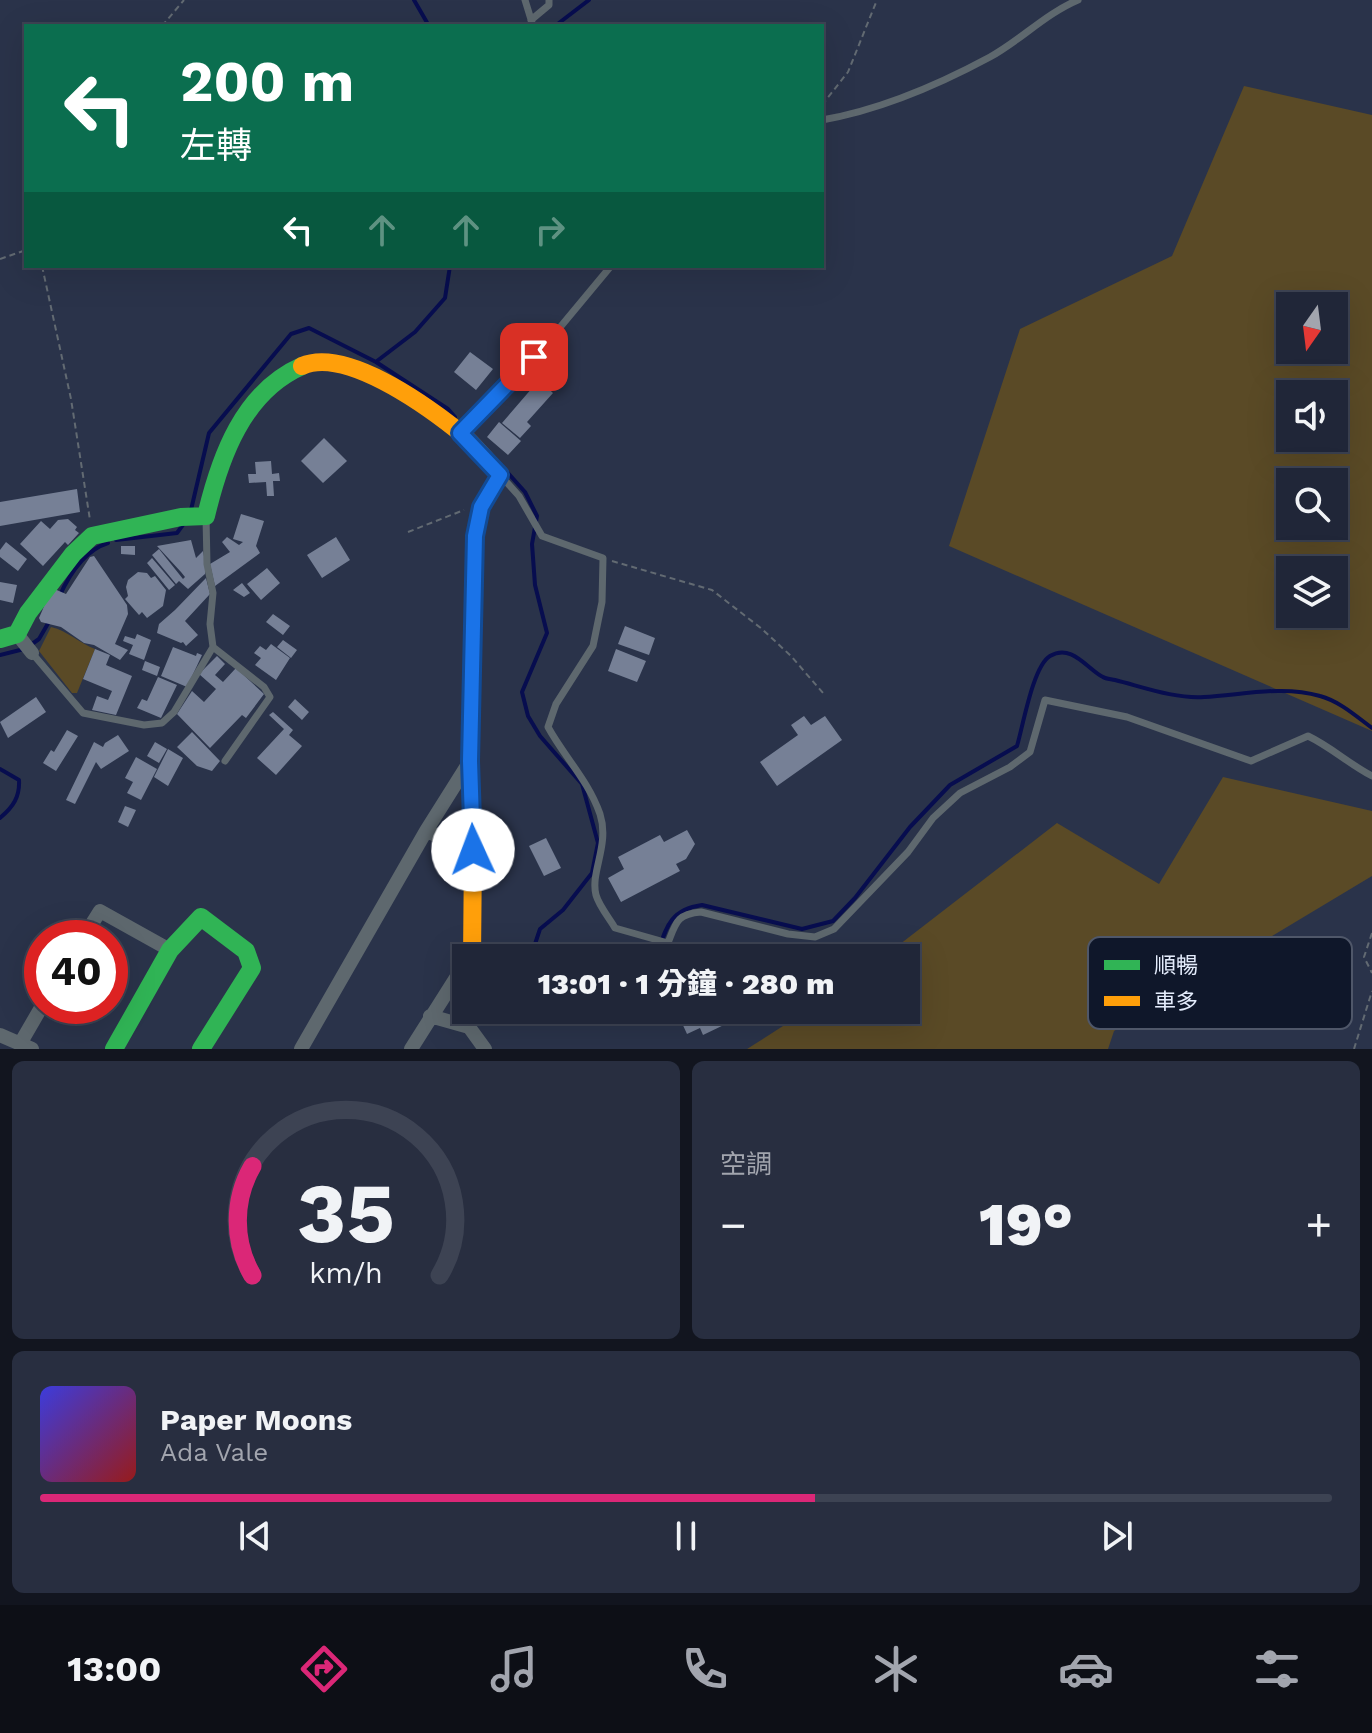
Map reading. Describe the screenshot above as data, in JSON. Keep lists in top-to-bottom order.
{
  "legend": ["順暢", "車多"],
  "north": "bottom",
  "page": {
    "turn": ["200 m", "左轉"],
    "limit": "40",
    "trip": "13:01 · 1 分鐘 · 280 m",
    "tile": "空調",
    "heat": ["−", "19°", "+"],
    "song": ["Paper Moons", "Ada Vale"],
    "tabs": "13:00",
    "gauge": ["35", "km/h"]
  }
}
